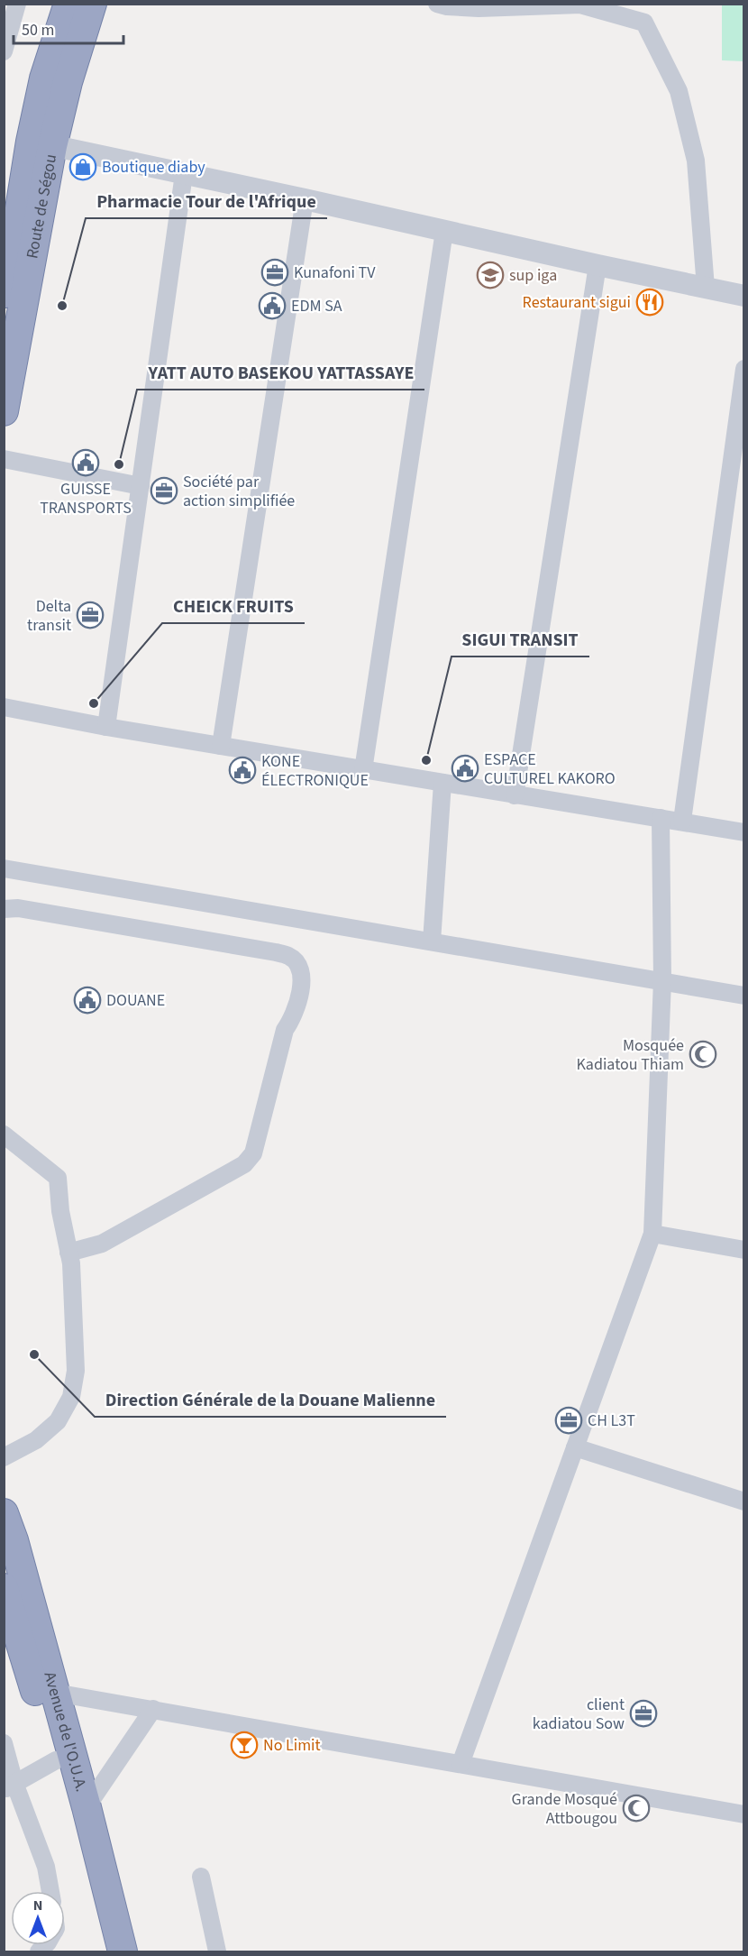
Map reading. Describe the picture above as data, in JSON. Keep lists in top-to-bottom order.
{
  "streets": {
    "highway": ["Route de Ségou", "Avenue de l'O.U.A."]
  },
  "places": {
    "shop": ["Boutique diaby"],
    "office": [
      "Kunafoni TV",
      "Société par action simplifiée",
      "Delta transit",
      "CH L3T",
      "client kadiatou Sow"
    ],
    "school or university": ["sup iga"],
    "restaurant": ["Restaurant sigui"],
    "other": [
      "Pharmacie Tour de l'Afrique",
      "YATT AUTO BASEKOU YATTASSAYE",
      "CHEICK FRUITS",
      "SIGUI TRANSIT",
      "Direction Générale de la Douane Malienne"
    ],
    "public building": [
      "EDM SA",
      "GUISSE TRANSPORTS",
      "ESPACE CULTUREL KAKORO",
      "KONE ÉLECTRONIQUE",
      "DOUANE"
    ],
    "mosque": ["Mosquée Kadiatou Thiam", "Grande Mosqué Attbougou"],
    "bar": ["No Limit"]
  },
  "scale_bar": "50 m",
  "north": "top"
}
